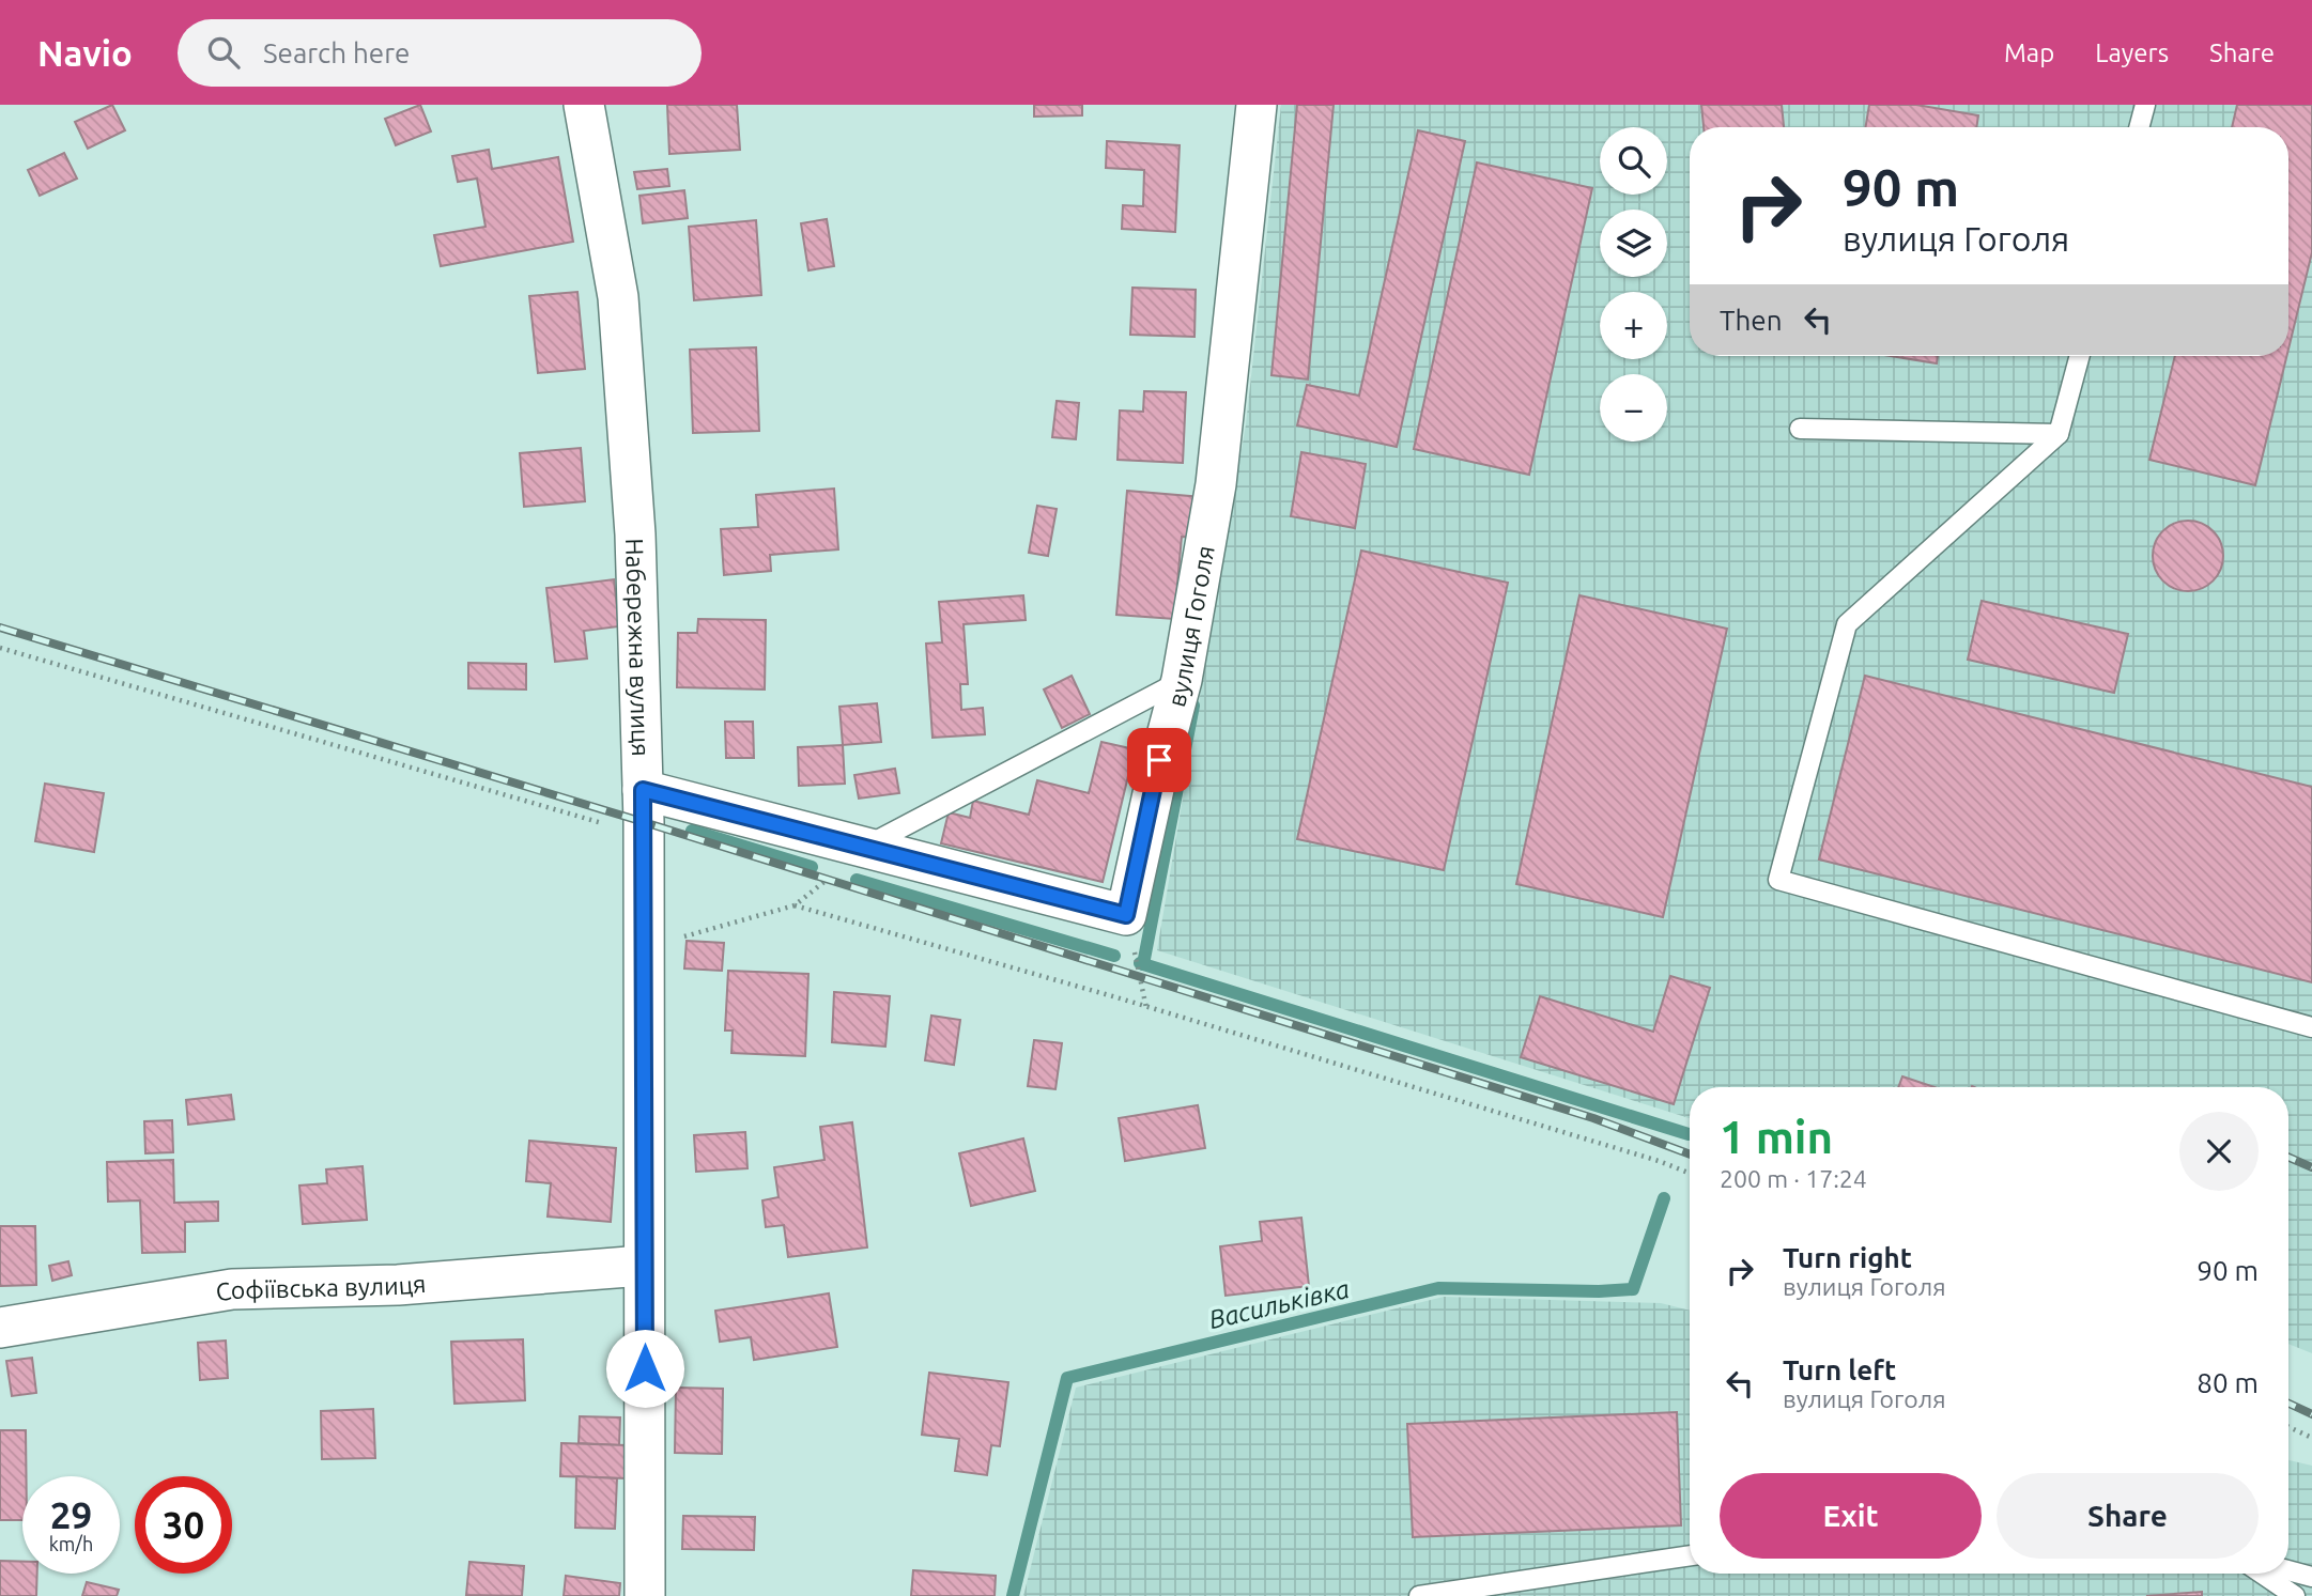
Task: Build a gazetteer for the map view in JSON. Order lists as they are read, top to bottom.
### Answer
{
  "streets": {
    "street": ["вулиця Гоголя", "Набережна вулиця", "Софіївська вулиця"]
  },
  "crossings": [
    ["Набережна вулиця", "Софіївська вулиця"]
  ],
  "water": ["Васильківка"],
  "page": {
    "header": "Navio",
    "search": "Search here",
    "nav": ["Map", "Layers", "Share"],
    "map_buttons": ["+", "−"],
    "turn": ["90 m", "вулиця Гоголя"],
    "then": "Then",
    "heading": ["1 min", "200 m · 17:24"],
    "list": [
      {
        "name": "Turn right",
        "note": "вулиця Гоголя",
        "value": "90 m"
      },
      {
        "name": "Turn left",
        "note": "вулиця Гоголя",
        "value": "80 m"
      }
    ],
    "buttons": ["Exit", "Share"],
    "speed": "29 km/h",
    "limit": "30"
  }
}
